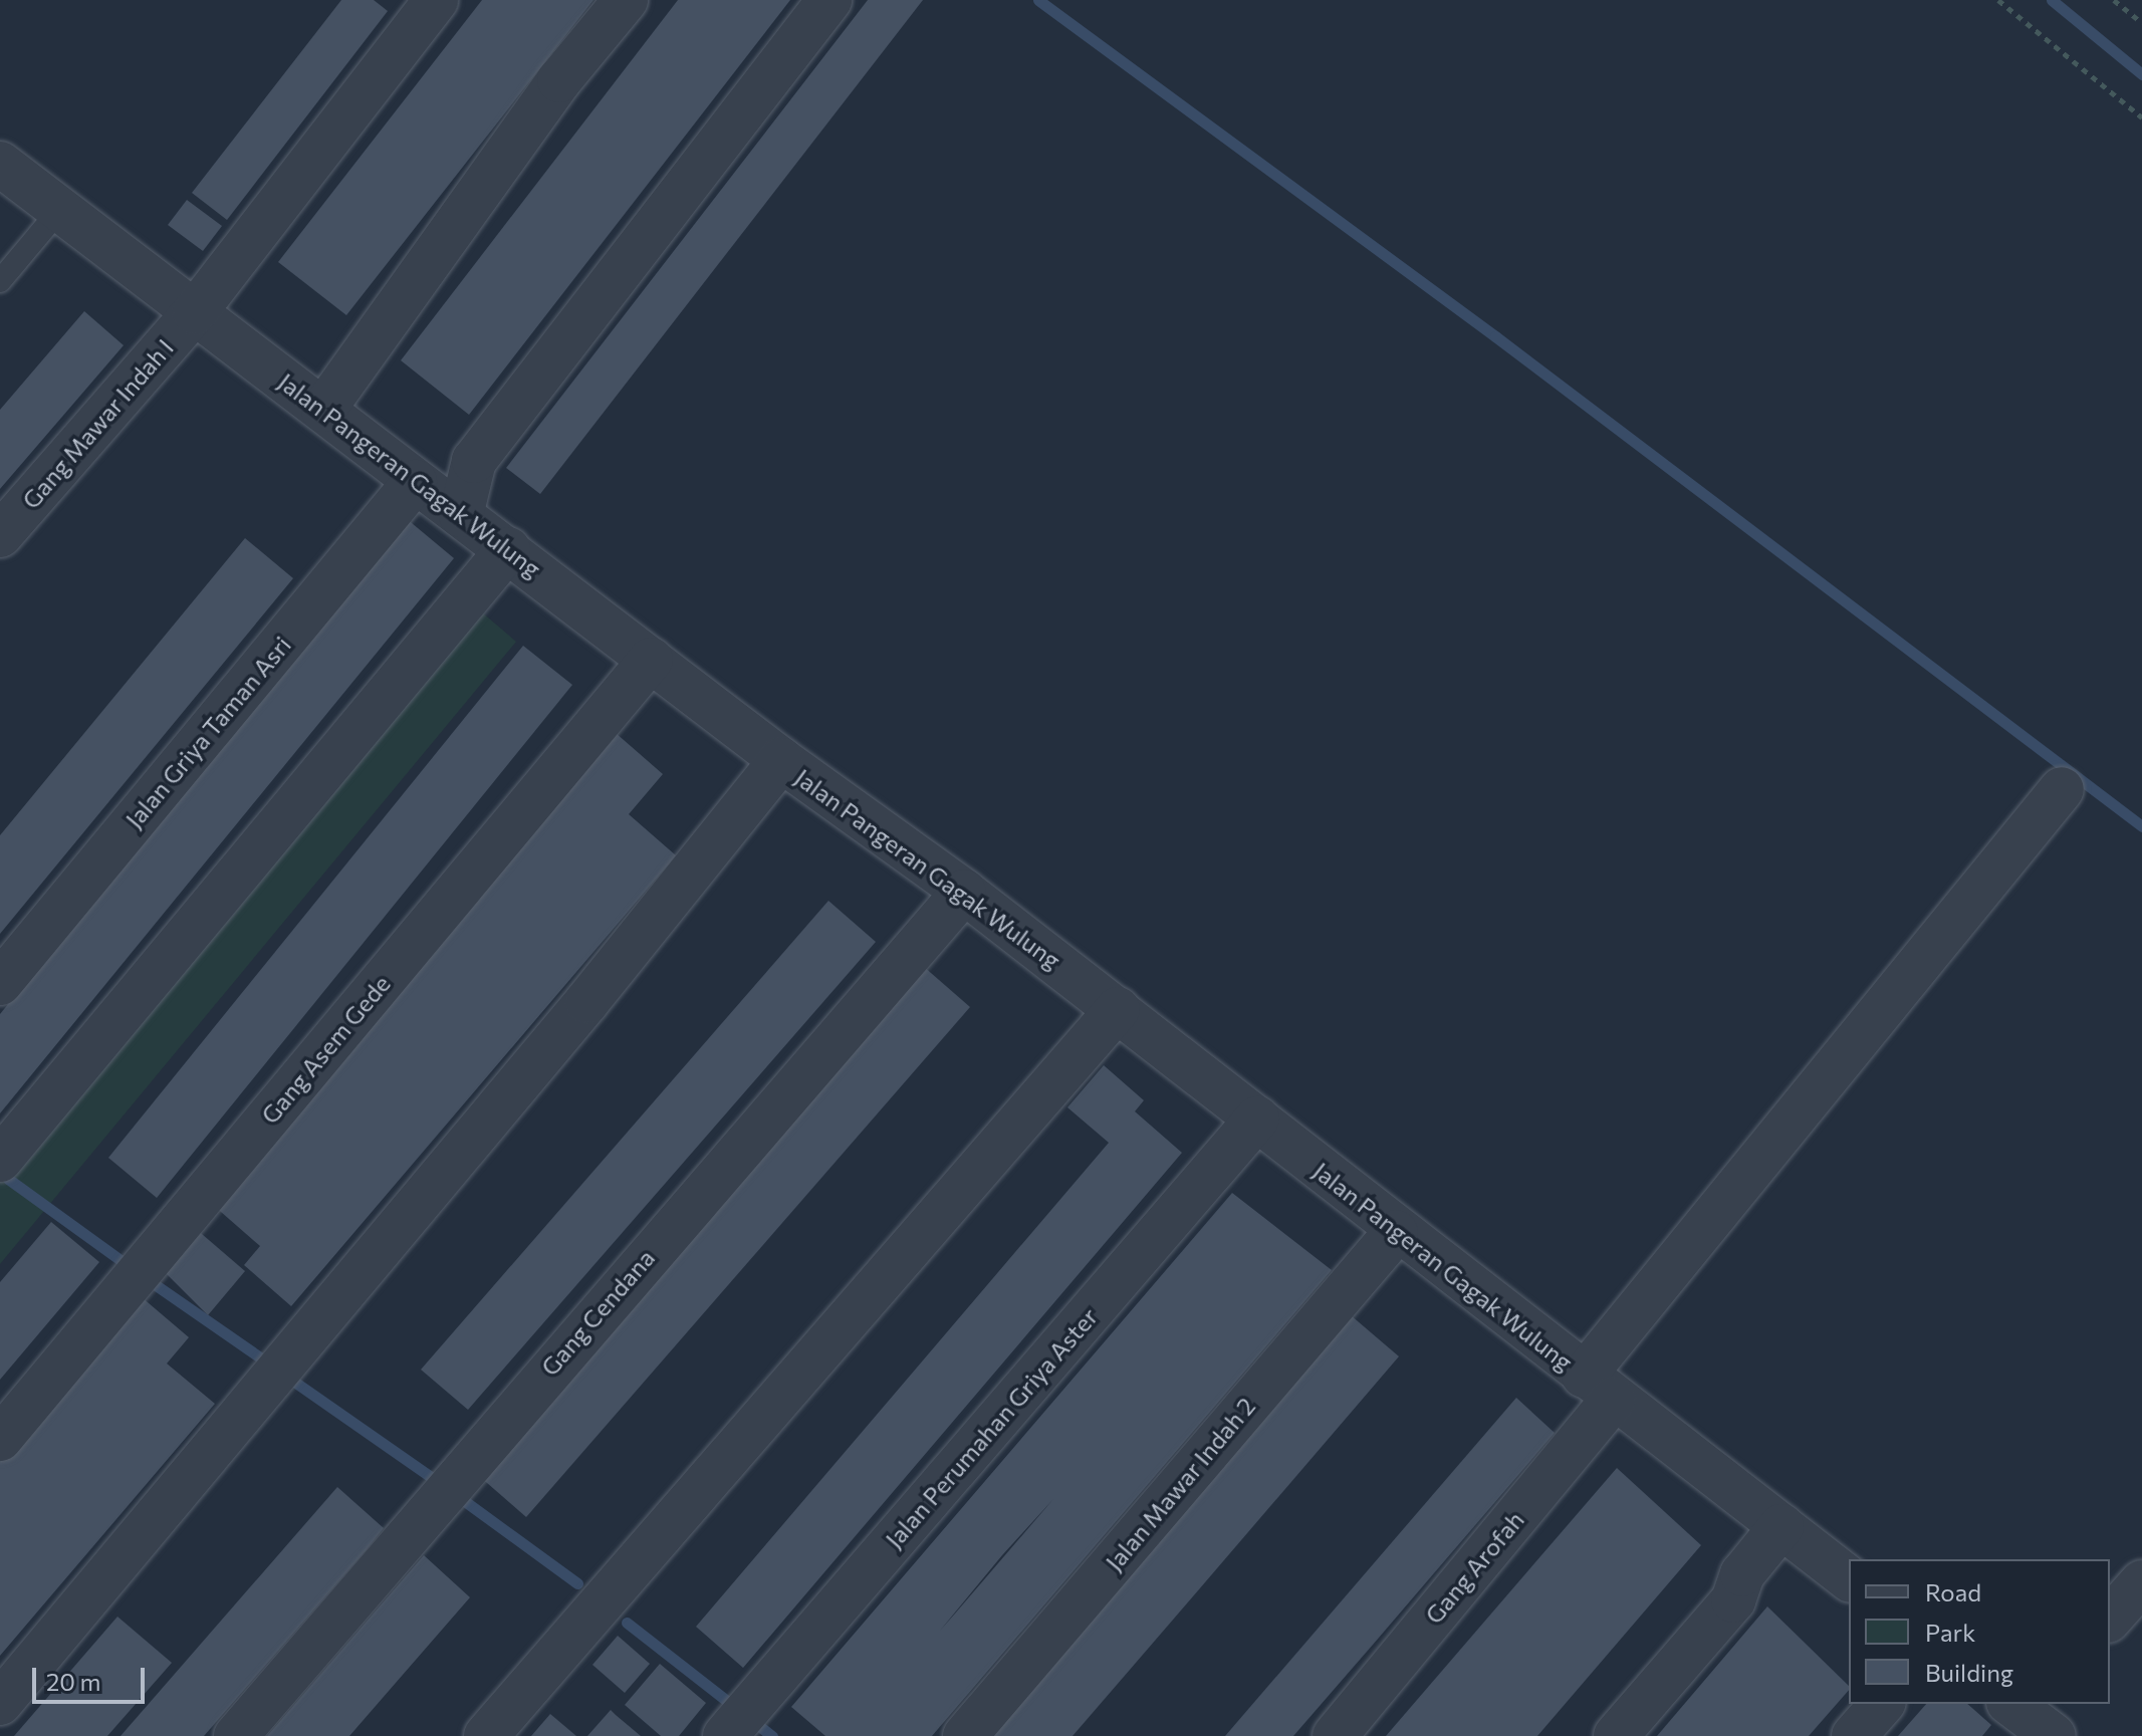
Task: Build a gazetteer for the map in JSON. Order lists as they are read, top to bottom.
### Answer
{
  "streets": {
    "street": [
      "Gang Mawar Indah I",
      "Jalan Pangeran Gagak Wulung",
      "Jalan Griya Taman Asri",
      "Gang Asem Gede",
      "Gang Cendana",
      "Jalan Perumahan Griya Aster",
      "Jalan Mawar Indah 2",
      "Gang Arofah"
    ]
  },
  "crossings": [
    ["Gang Mawar Indah I", "Jalan Pangeran Gagak Wulung"],
    ["Jalan Pangeran Gagak Wulung", "Jalan Griya Taman Asri"],
    ["Jalan Pangeran Gagak Wulung", "Gang Asem Gede"],
    ["Jalan Pangeran Gagak Wulung", "Gang Cendana"],
    ["Jalan Pangeran Gagak Wulung", "Jalan Perumahan Griya Aster"],
    ["Jalan Pangeran Gagak Wulung", "Jalan Mawar Indah 2"],
    ["Jalan Pangeran Gagak Wulung", "Gang Arofah"]
  ],
  "legend": ["Road", "Park", "Building"],
  "scale_bar": "20 m"
}
